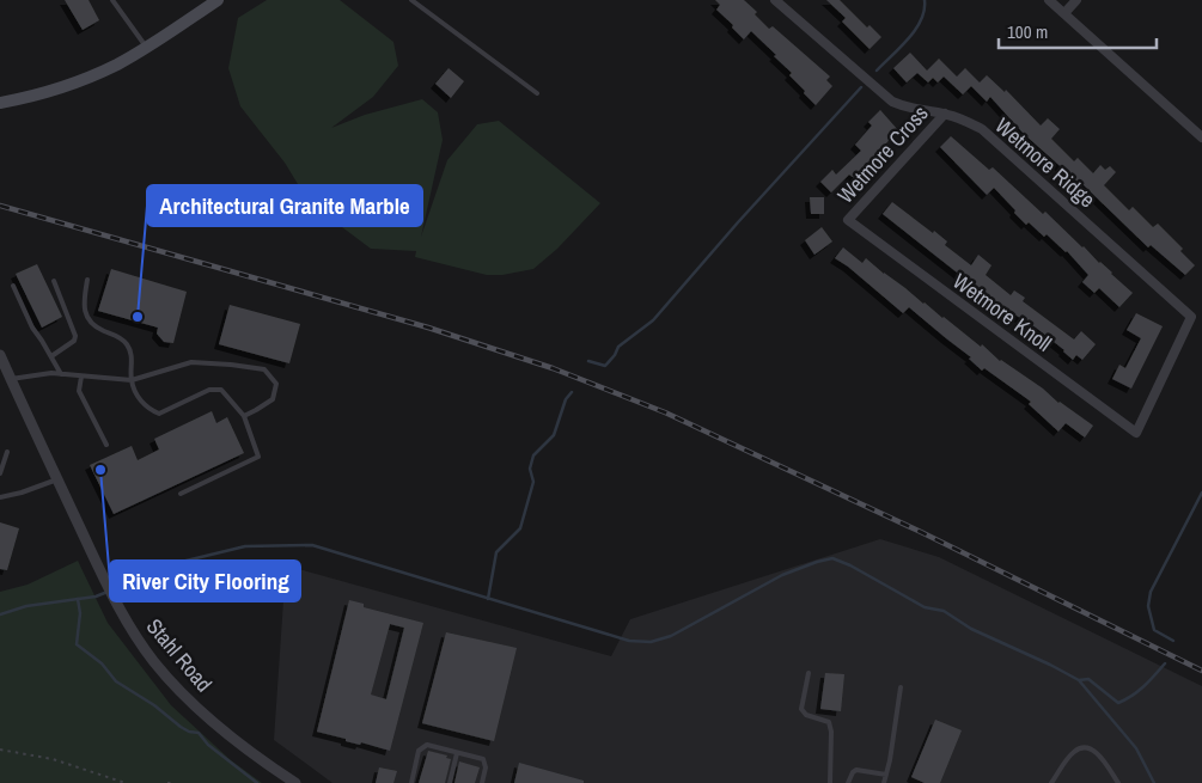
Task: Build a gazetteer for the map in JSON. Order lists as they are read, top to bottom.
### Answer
{
  "streets": {
    "street": [
      "Wetmore Cross",
      "Wetmore Ridge",
      "Wetmore Knoll",
      "Stahl Road"
    ]
  },
  "crossings": [
    ["Wetmore Cross", "Wetmore Ridge"],
    ["Wetmore Cross", "Wetmore Knoll"],
    ["Wetmore Ridge", "Wetmore Knoll"]
  ],
  "places": ["Architectural Granite Marble", "River City Flooring"],
  "scale_bar": "100 m"
}
